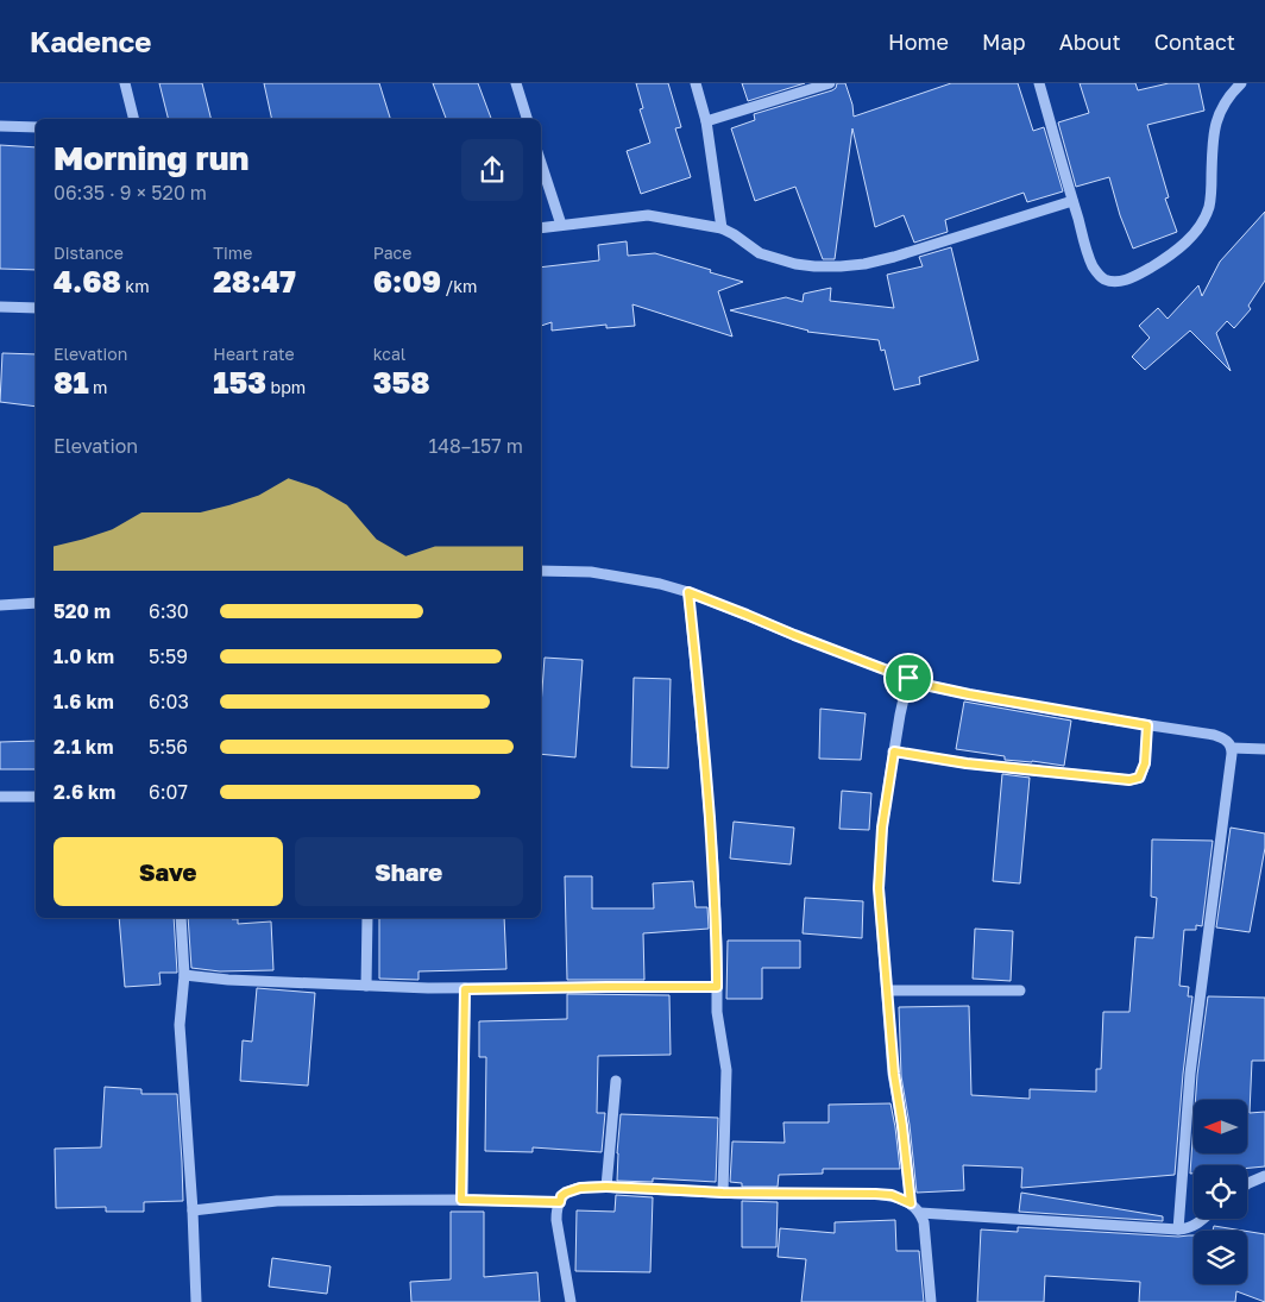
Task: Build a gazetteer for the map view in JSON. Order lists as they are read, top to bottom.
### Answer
{
  "north": "left",
  "page": {
    "header": "Kadence",
    "nav": [
      "Home",
      "Map",
      "About",
      "Contact"
    ],
    "heading": ["Morning run", "06:35 · 9 × 520 m"],
    "stats": [
      ["Distance", "4.68 km"],
      ["Time", "28:47"],
      ["Pace", "6:09 /km"],
      ["Elevation", "81 m"],
      ["Heart rate", "153 bpm"],
      ["kcal", "358"]
    ],
    "chart": ["Elevation", "148–157 m"],
    "list": [
      {
        "name": "520 m",
        "note": "6:30"
      },
      {
        "name": "1.0 km",
        "note": "5:59"
      },
      {
        "name": "1.6 km",
        "note": "6:03"
      },
      {
        "name": "2.1 km",
        "note": "5:56"
      },
      {
        "name": "2.6 km",
        "note": "6:07"
      }
    ],
    "buttons": ["Save", "Share"]
  }
}
